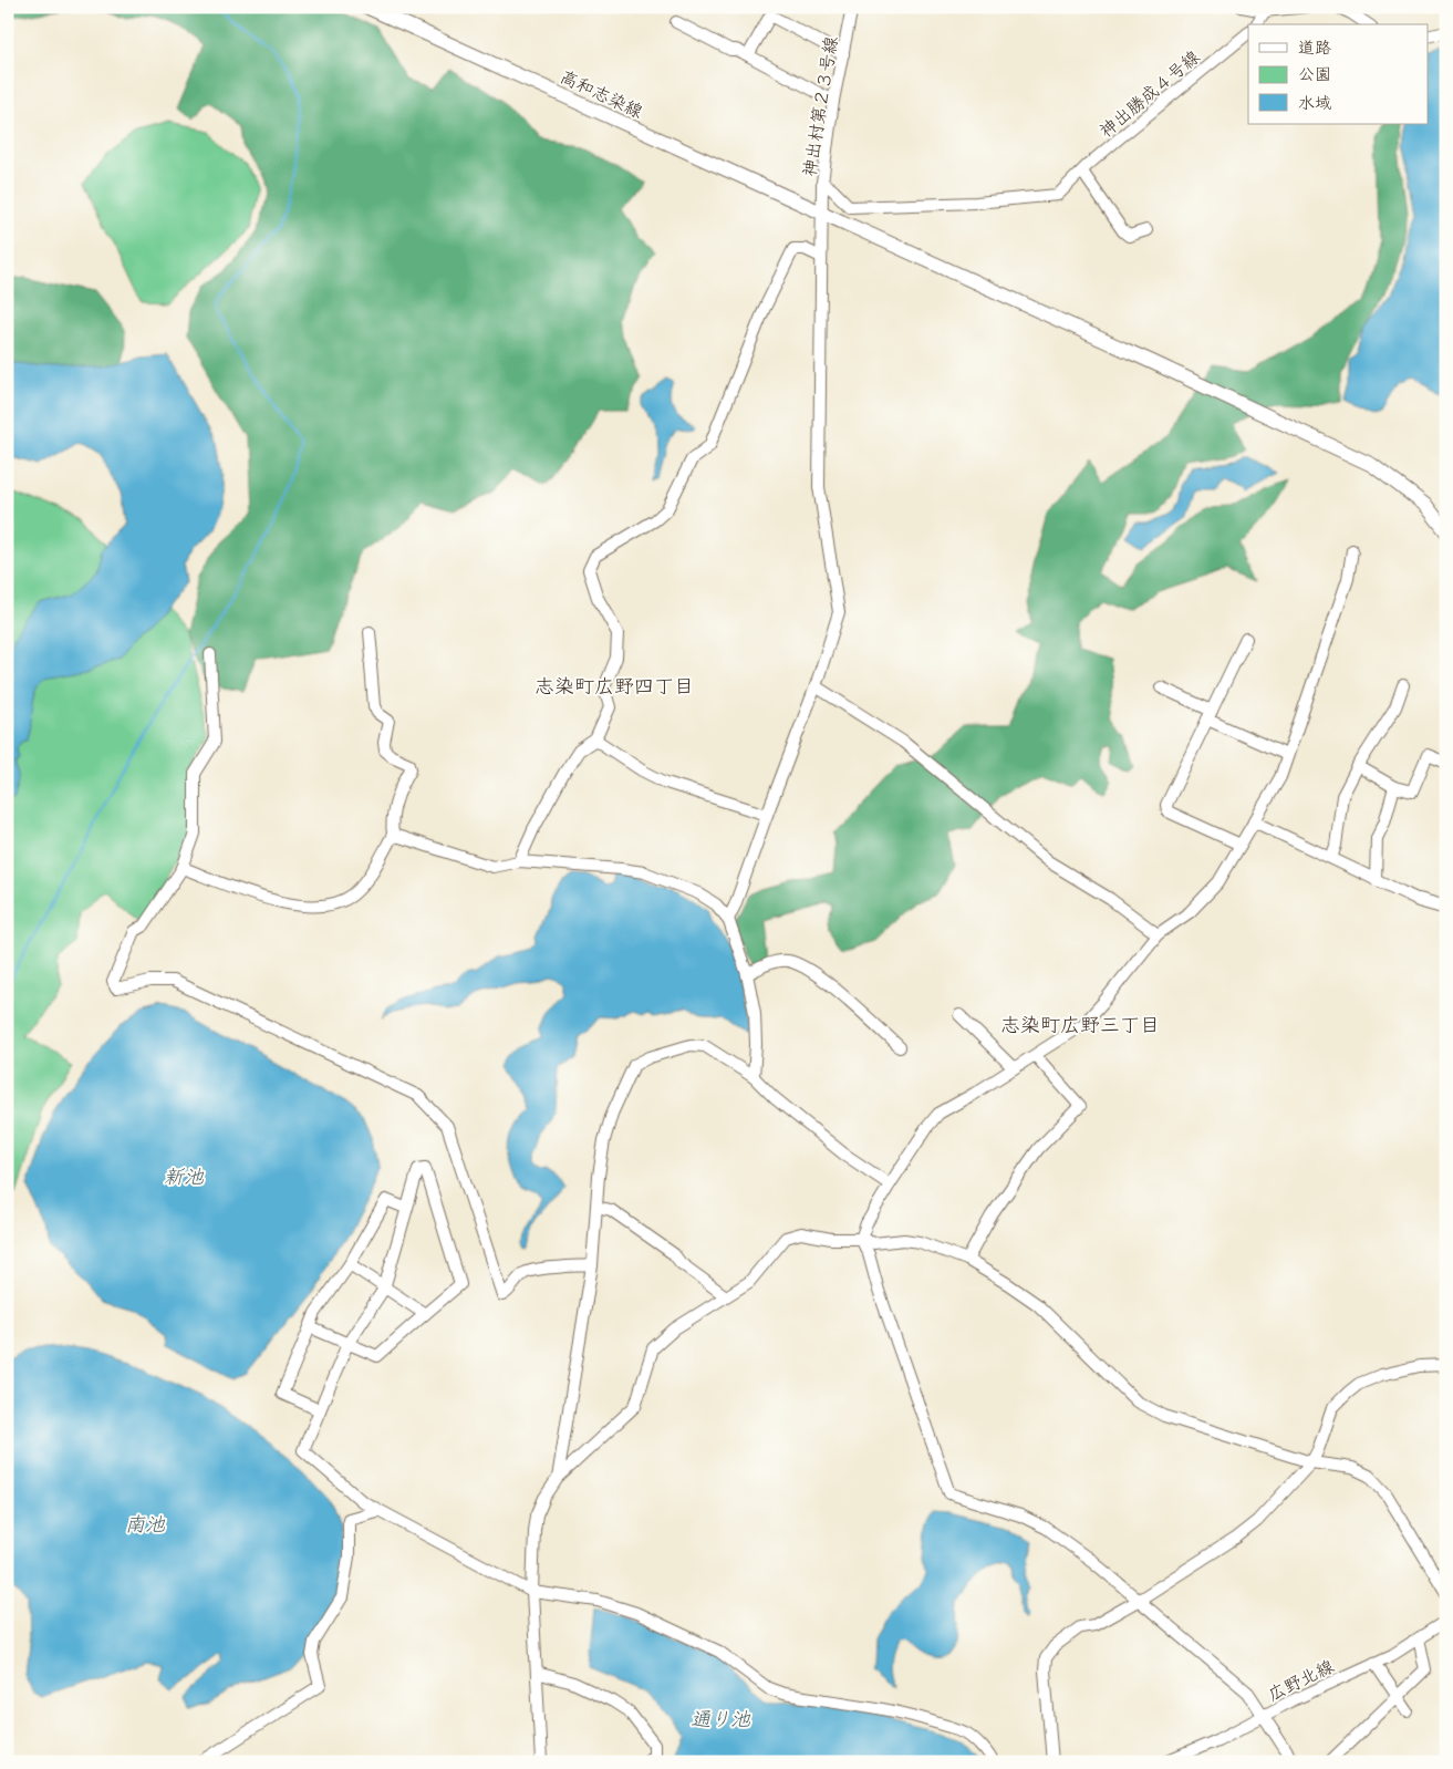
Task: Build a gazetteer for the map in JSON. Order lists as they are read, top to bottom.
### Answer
{
  "streets": {
    "street": [
      "高和志染線",
      "神出勝成４号線",
      "神出村第２３号線",
      "広野北線"
    ]
  },
  "crossings": [
    ["高和志染線", "神出村第２３号線"],
    ["神出勝成４号線", "神出村第２３号線"]
  ],
  "districts": ["志染町広野四丁目", "志染町広野三丁目"],
  "water": ["新池", "南池", "通り池"],
  "legend": ["道路", "公園", "水域"]
}
